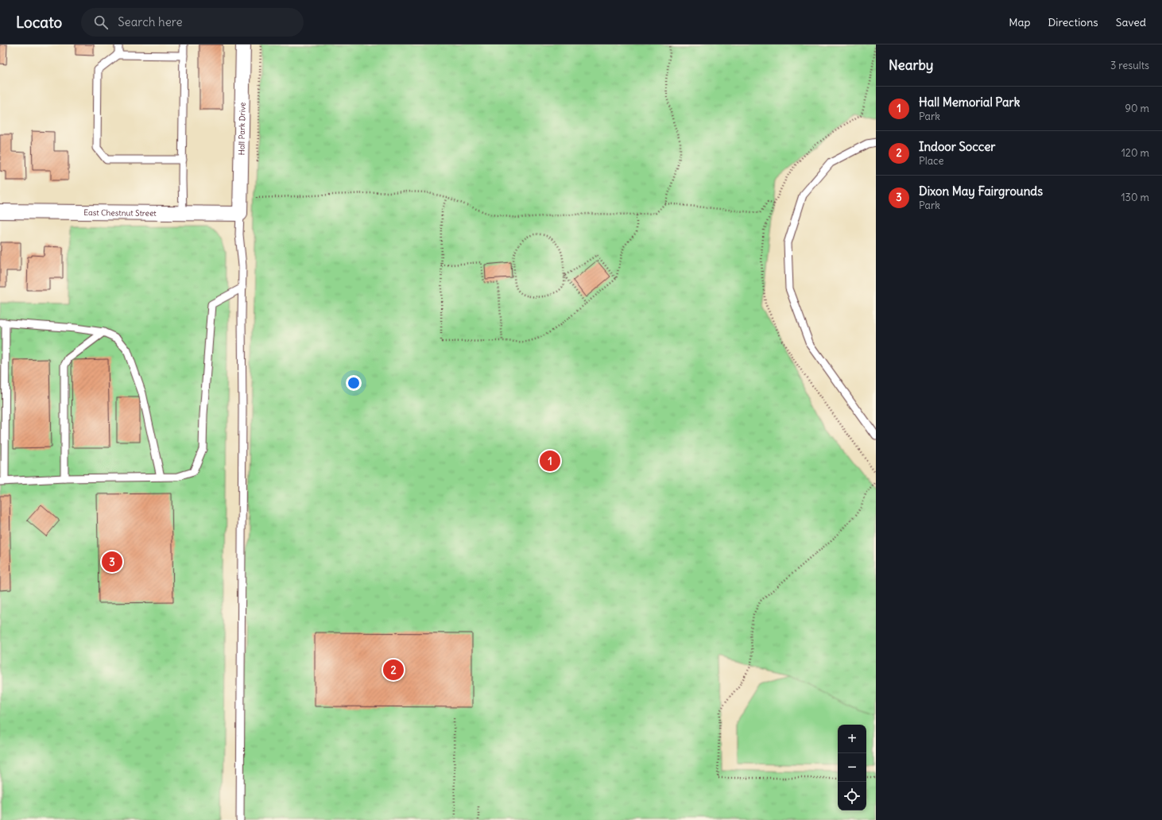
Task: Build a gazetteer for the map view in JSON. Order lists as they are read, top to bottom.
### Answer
{
  "streets": {
    "street": ["Hall Park Drive", "East Chestnut Street"]
  },
  "crossings": [
    ["Hall Park Drive", "East Chestnut Street"]
  ],
  "page": {
    "header": "Locato",
    "search": "Search here",
    "nav": ["Map", "Directions", "Saved"],
    "heading": ["Nearby", "3 results"],
    "list": [
      {
        "mark": "1",
        "name": "Hall Memorial Park",
        "note": "Park",
        "value": "90 m"
      },
      {
        "mark": "2",
        "name": "Indoor Soccer",
        "note": "Place",
        "value": "120 m"
      },
      {
        "mark": "3",
        "name": "Dixon May Fairgrounds",
        "note": "Park",
        "value": "130 m"
      }
    ],
    "pins": ["1", "3", "2"],
    "map_buttons": ["+", "−"]
  }
}
